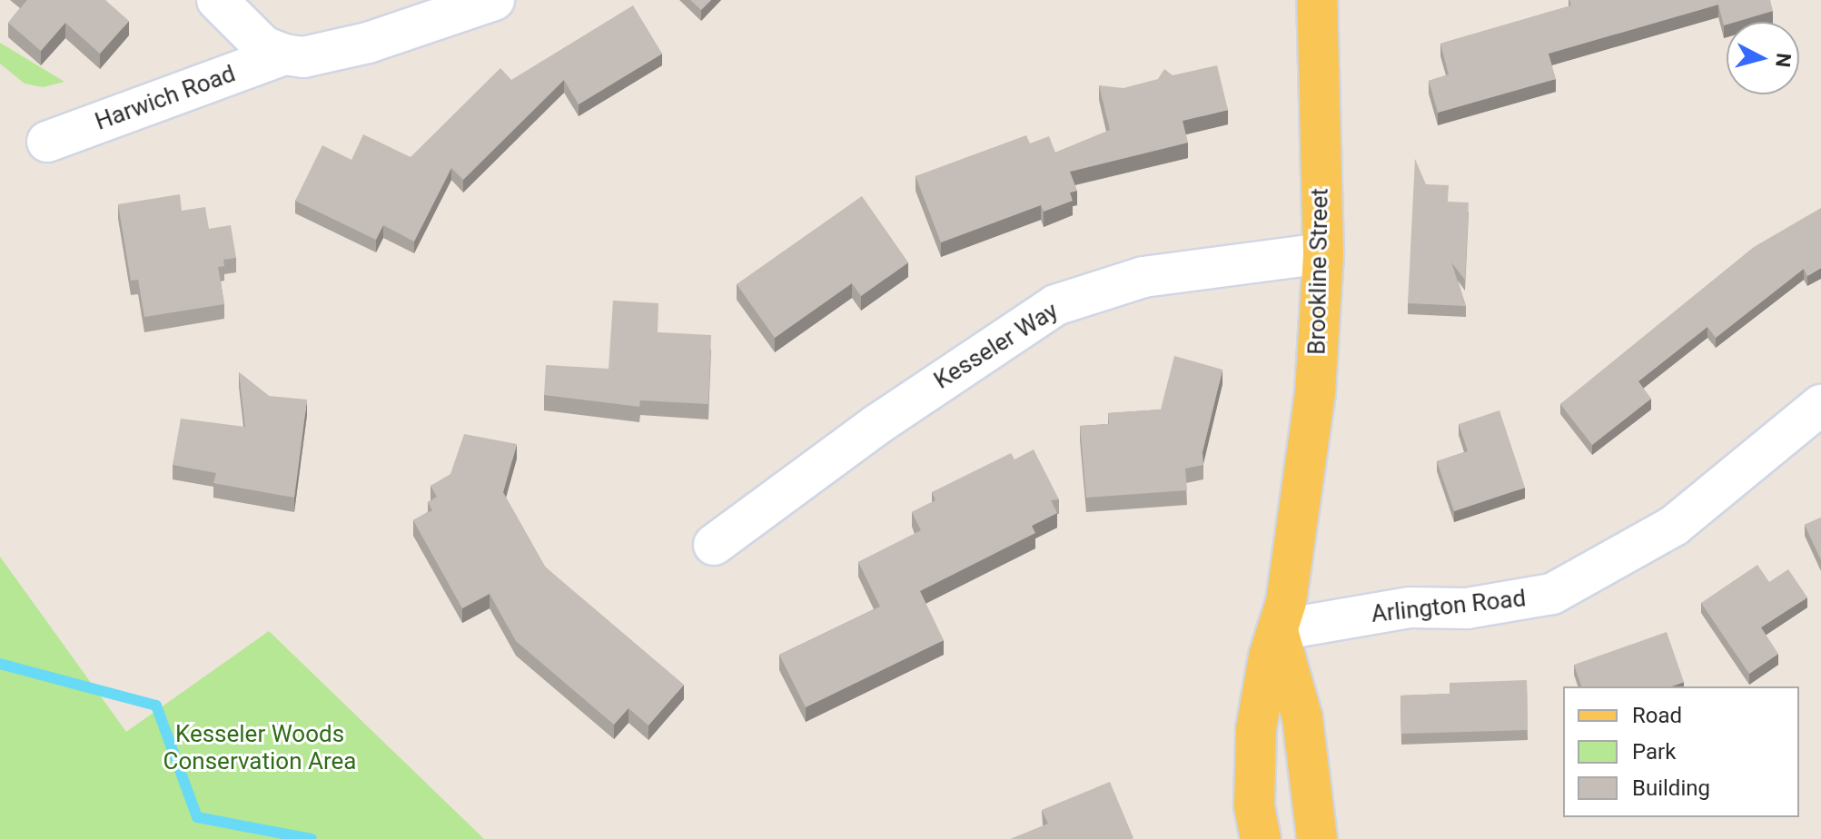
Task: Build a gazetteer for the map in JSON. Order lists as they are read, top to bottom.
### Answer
{
  "streets": {
    "main road": ["Brookline Street"],
    "street": ["Harwich Road", "Kesseler Way", "Arlington Road"]
  },
  "crossings": [
    ["Brookline Street", "Kesseler Way"],
    ["Brookline Street", "Arlington Road"]
  ],
  "parks": ["Kesseler Woods Conservation Area"],
  "legend": ["Road", "Park", "Building"],
  "north": "right"
}
